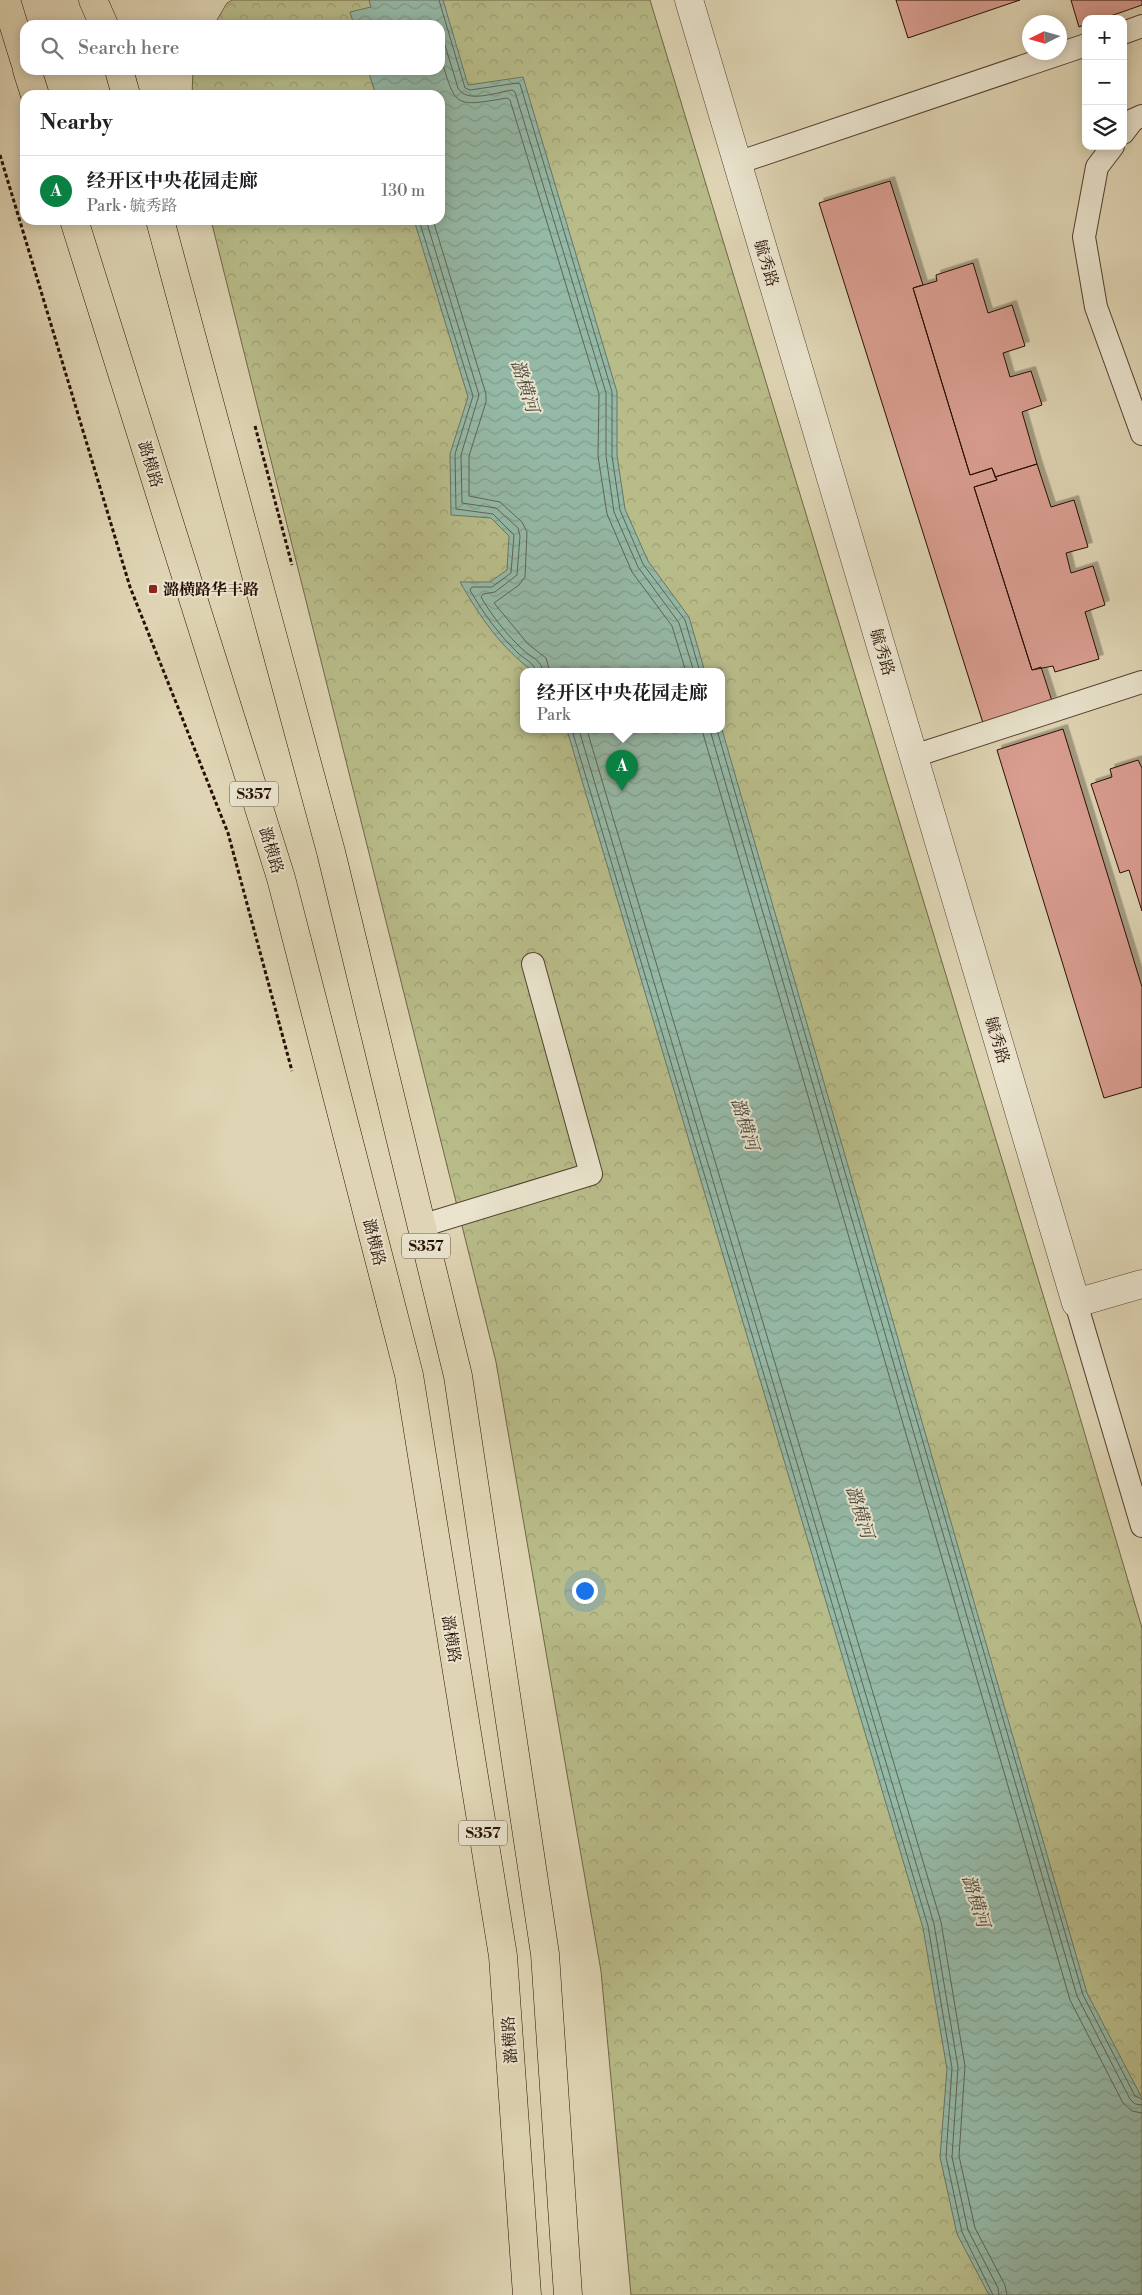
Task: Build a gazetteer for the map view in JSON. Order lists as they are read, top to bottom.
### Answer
{
  "streets": {
    "main road": ["潞横路", "S357"],
    "street": ["毓秀路"]
  },
  "water": ["潞横河"],
  "places": {
    "transit": ["潞横路华丰路"]
  },
  "north": "left",
  "page": {
    "map_buttons": ["+", "−"],
    "search": "Search here",
    "heading": "Nearby",
    "list": [
      {
        "mark": "A",
        "name": "经开区中央花园走廊",
        "note": "Park · 毓秀路",
        "value": "130 m"
      }
    ],
    "popup": ["经开区中央花园走廊", "Park"],
    "pins": "A"
  }
}
